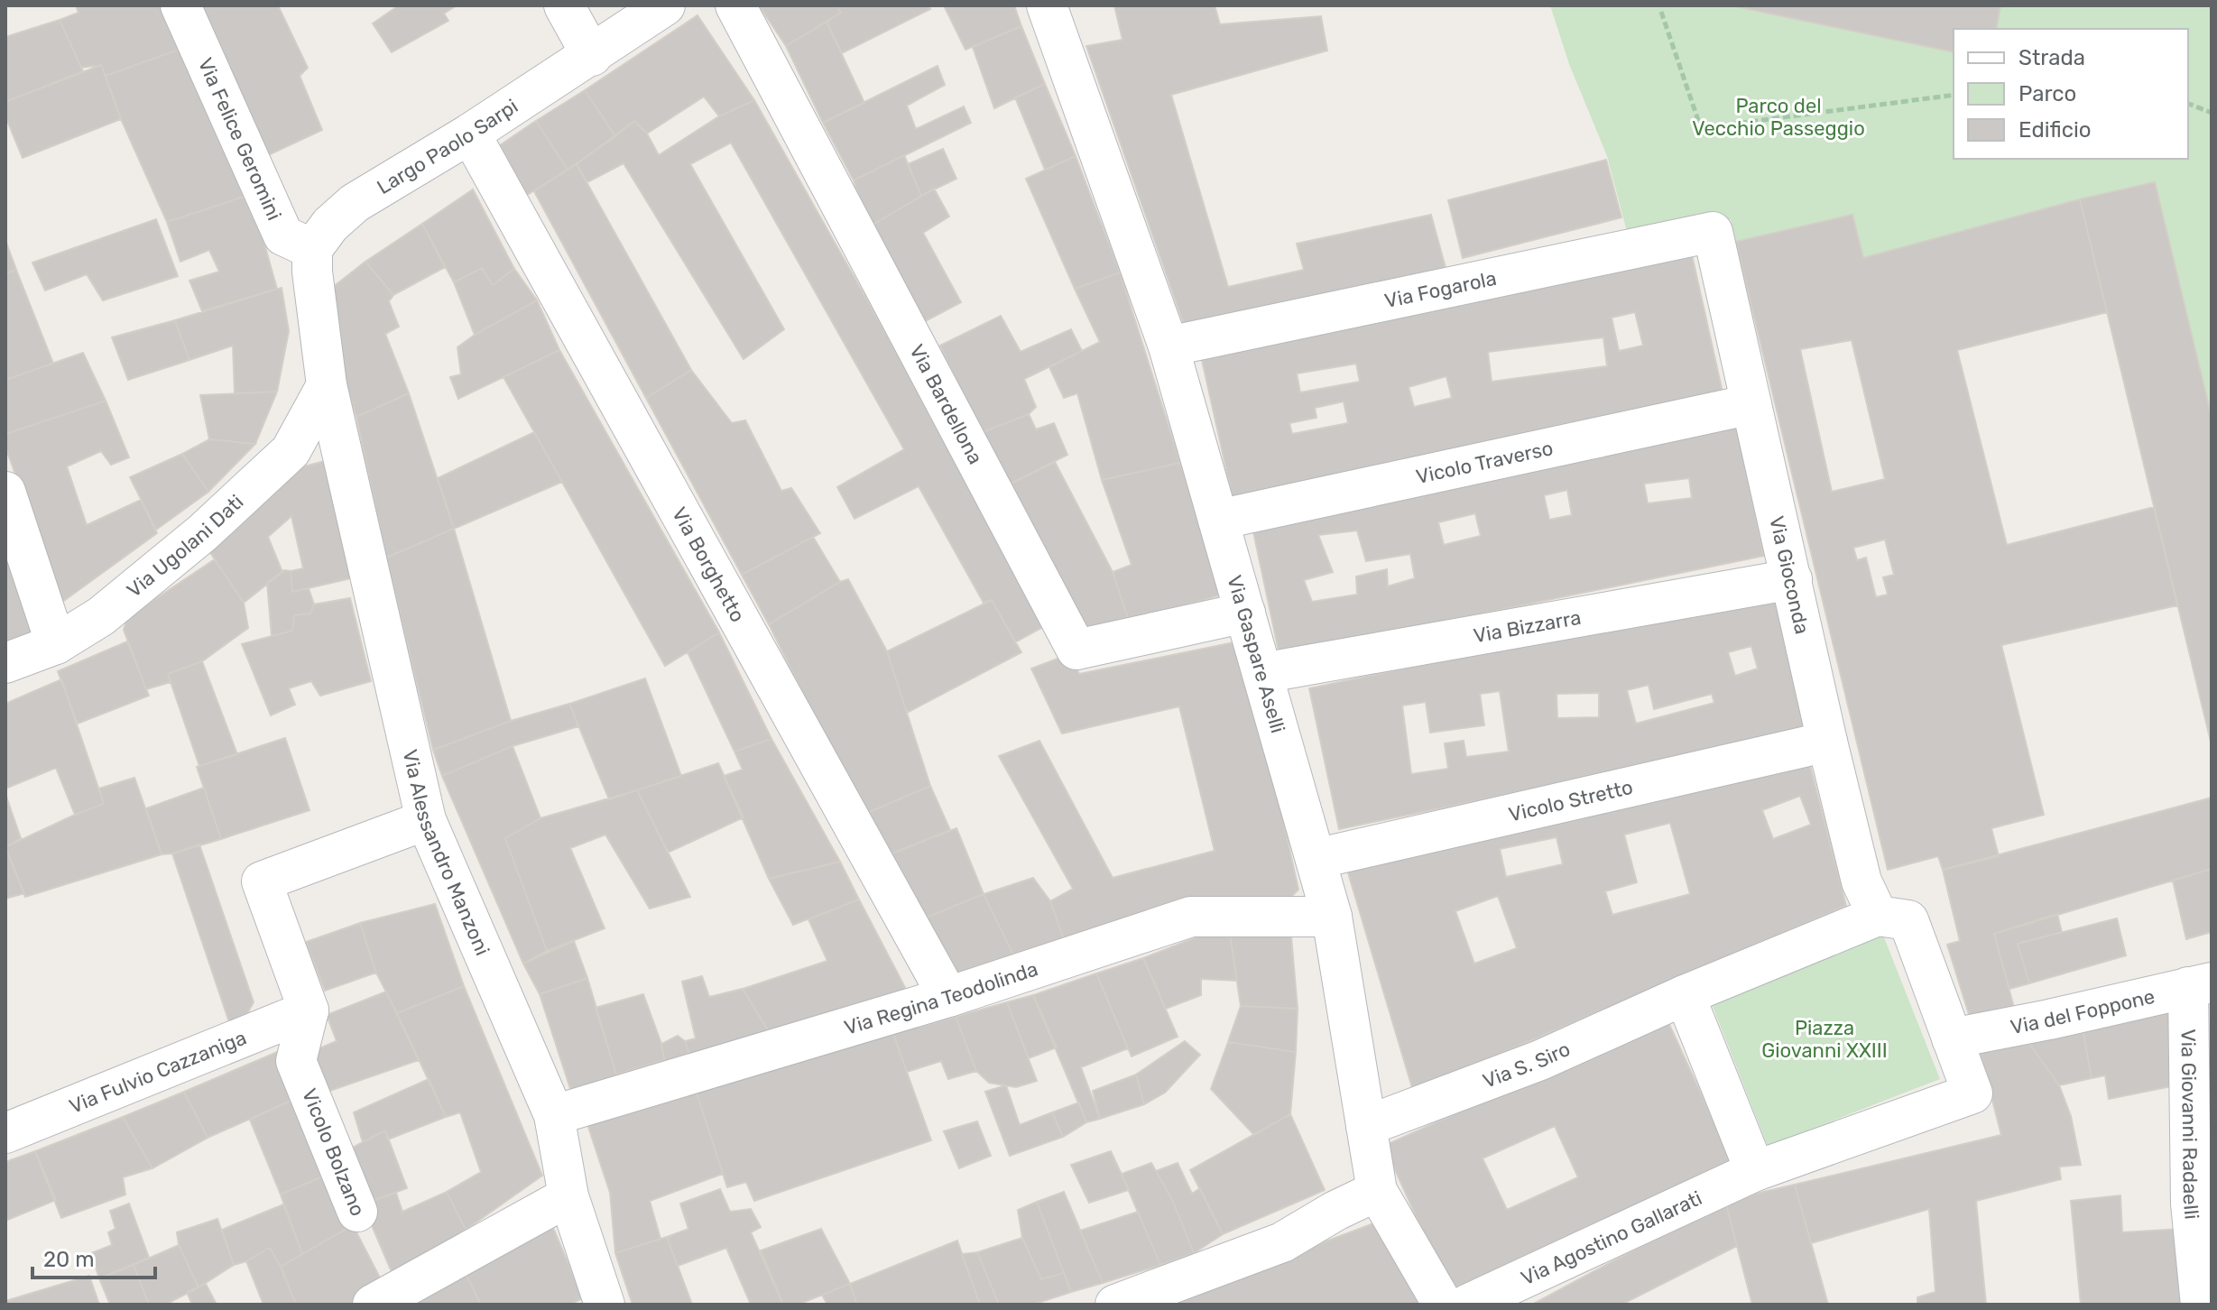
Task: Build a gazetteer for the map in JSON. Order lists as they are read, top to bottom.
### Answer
{
  "streets": {
    "street": [
      "Via Felice Geromini",
      "Largo Paolo Sarpi",
      "Via Fogarola",
      "Via Bardellona",
      "Vicolo Traverso",
      "Via Ugolani Dati",
      "Via Borghetto",
      "Via Gioconda",
      "Via Bizzarra",
      "Via Gaspare Aselli",
      "Vicolo Stretto",
      "Via Alessandro Manzoni",
      "Via Regina Teodolinda",
      "Via del Foppone",
      "Via S. Siro",
      "Via Fulvio Cazzaniga",
      "Via Giovanni Radaelli",
      "Vicolo Bolzano",
      "Via Agostino Gallarati"
    ]
  },
  "crossings": [
    ["Via Felice Geromini", "Largo Paolo Sarpi"],
    ["Largo Paolo Sarpi", "Via Borghetto"],
    ["Via Fogarola", "Via Gioconda"],
    ["Via Fogarola", "Via Gaspare Aselli"],
    ["Via Bardellona", "Via Gaspare Aselli"],
    ["Vicolo Traverso", "Via Gioconda"],
    ["Vicolo Traverso", "Via Gaspare Aselli"],
    ["Via Ugolani Dati", "Via Alessandro Manzoni"],
    ["Via Borghetto", "Via Regina Teodolinda"],
    ["Via Gioconda", "Via Bizzarra"],
    ["Via Gioconda", "Vicolo Stretto"],
    ["Via Bizzarra", "Via Gaspare Aselli"],
    ["Via Gaspare Aselli", "Vicolo Stretto"],
    ["Via Gaspare Aselli", "Via Regina Teodolinda"],
    ["Via Gaspare Aselli", "Via S. Siro"],
    ["Via Alessandro Manzoni", "Via Regina Teodolinda"],
    ["Via del Foppone", "Via Giovanni Radaelli"],
    ["Via Fulvio Cazzaniga", "Vicolo Bolzano"]
  ],
  "parks": ["Parco del Vecchio Passeggio", "Piazza Giovanni XXIII"],
  "legend": ["Strada", "Parco", "Edificio"],
  "scale_bar": "20 m"
}
